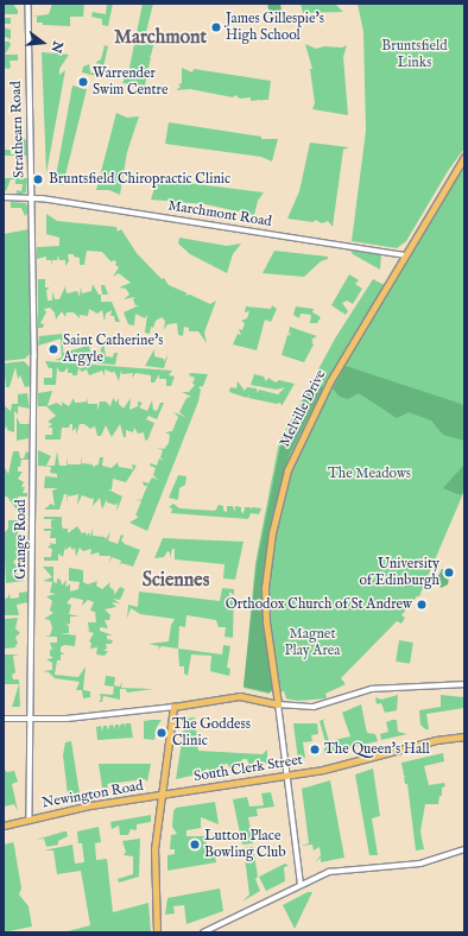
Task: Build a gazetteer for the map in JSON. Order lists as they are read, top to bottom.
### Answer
{
  "streets": {
    "main road": ["Melville Drive", "South Clerk Street", "Newington Road"],
    "street": ["Strathearn Road", "Marchmont Road", "Grange Road"]
  },
  "crossings": [
    ["Strathearn Road", "Marchmont Road"],
    ["Strathearn Road", "Grange Road"],
    ["Marchmont Road", "Melville Drive"],
    ["Grange Road", "Newington Road"],
    ["South Clerk Street", "Newington Road"]
  ],
  "districts": ["Marchmont", "Sciennes"],
  "parks": ["Bruntsfield Links", "The Meadows", "Magnet Play Area"],
  "places": [
    "James Gillespie's High School",
    "Warrender Swim Centre",
    "Bruntsfield Chiropractic Clinic",
    "Saint Catherine's Argyle",
    "University of Edinburgh",
    "Orthodox Church of St Andrew",
    "The Goddess Clinic",
    "The Queen's Hall",
    "Lutton Place Bowling Club"
  ],
  "north": "right"
}
